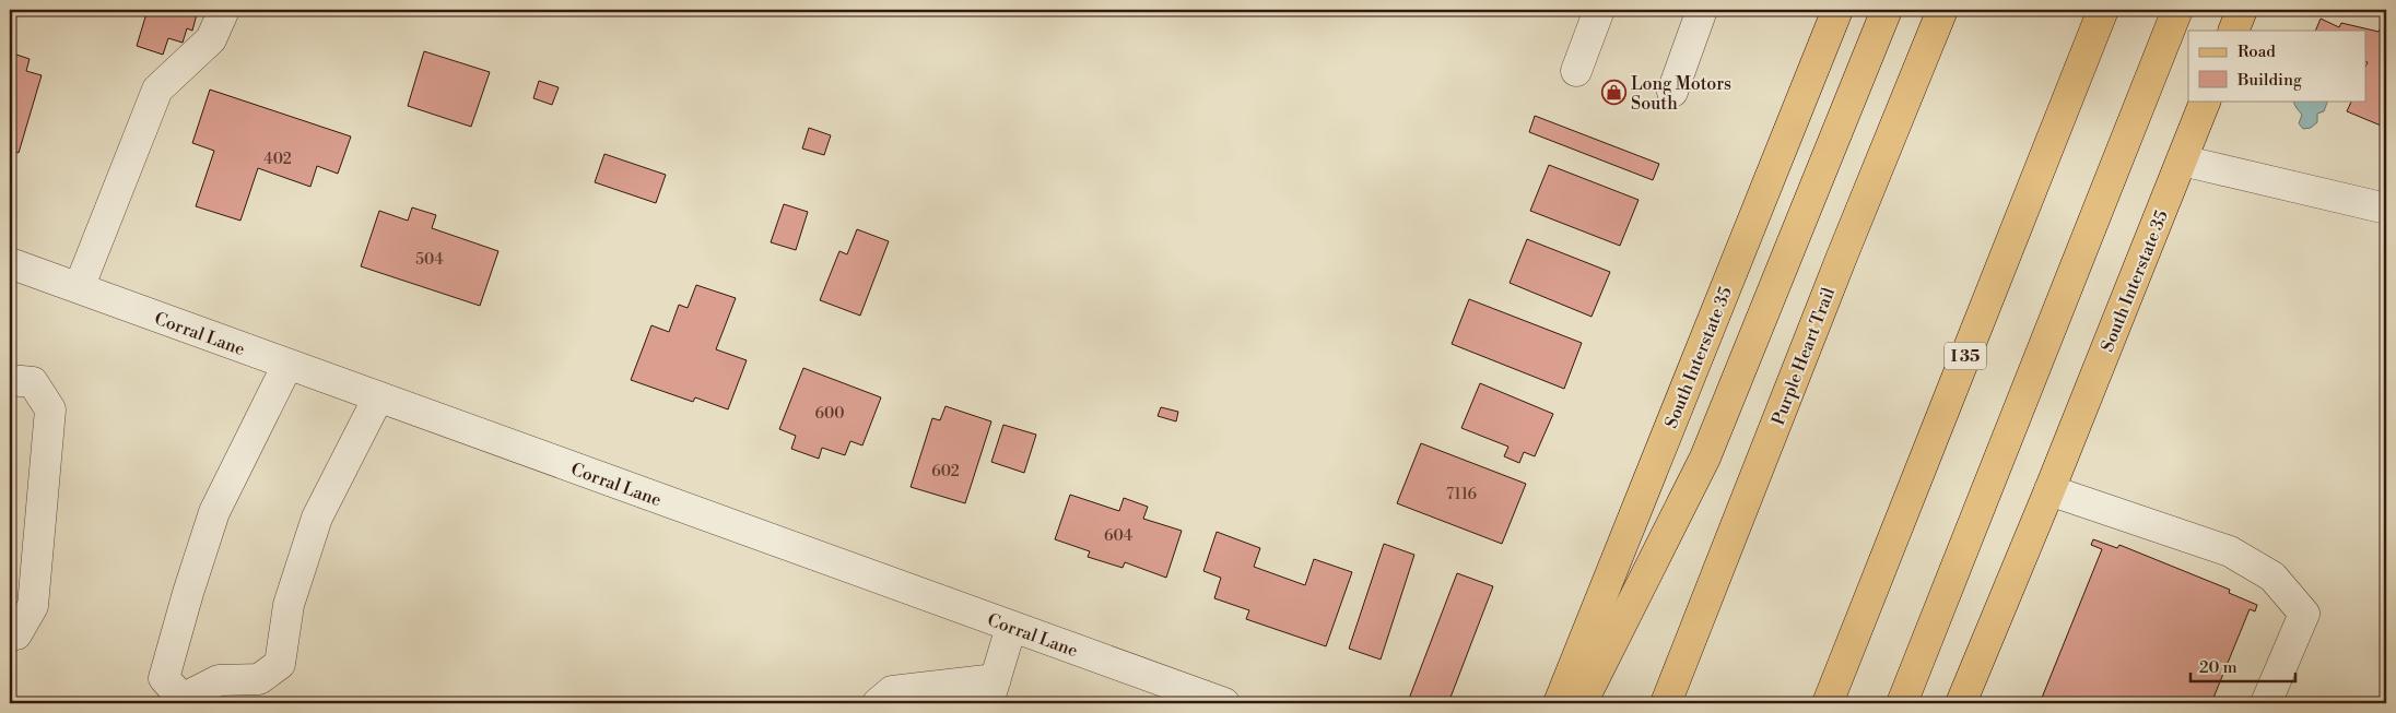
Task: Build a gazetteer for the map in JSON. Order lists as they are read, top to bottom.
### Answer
{
  "streets": {
    "main road": ["South Interstate 35", "Purple Heart Trail", "I 35"],
    "street": ["Corral Lane"]
  },
  "places": {
    "shop": ["Long Motors South"]
  },
  "house_numbers": [
    "402",
    "504",
    "600",
    "602",
    "7116",
    "604"
  ],
  "legend": ["Road", "Building"],
  "scale_bar": "20 m"
}
